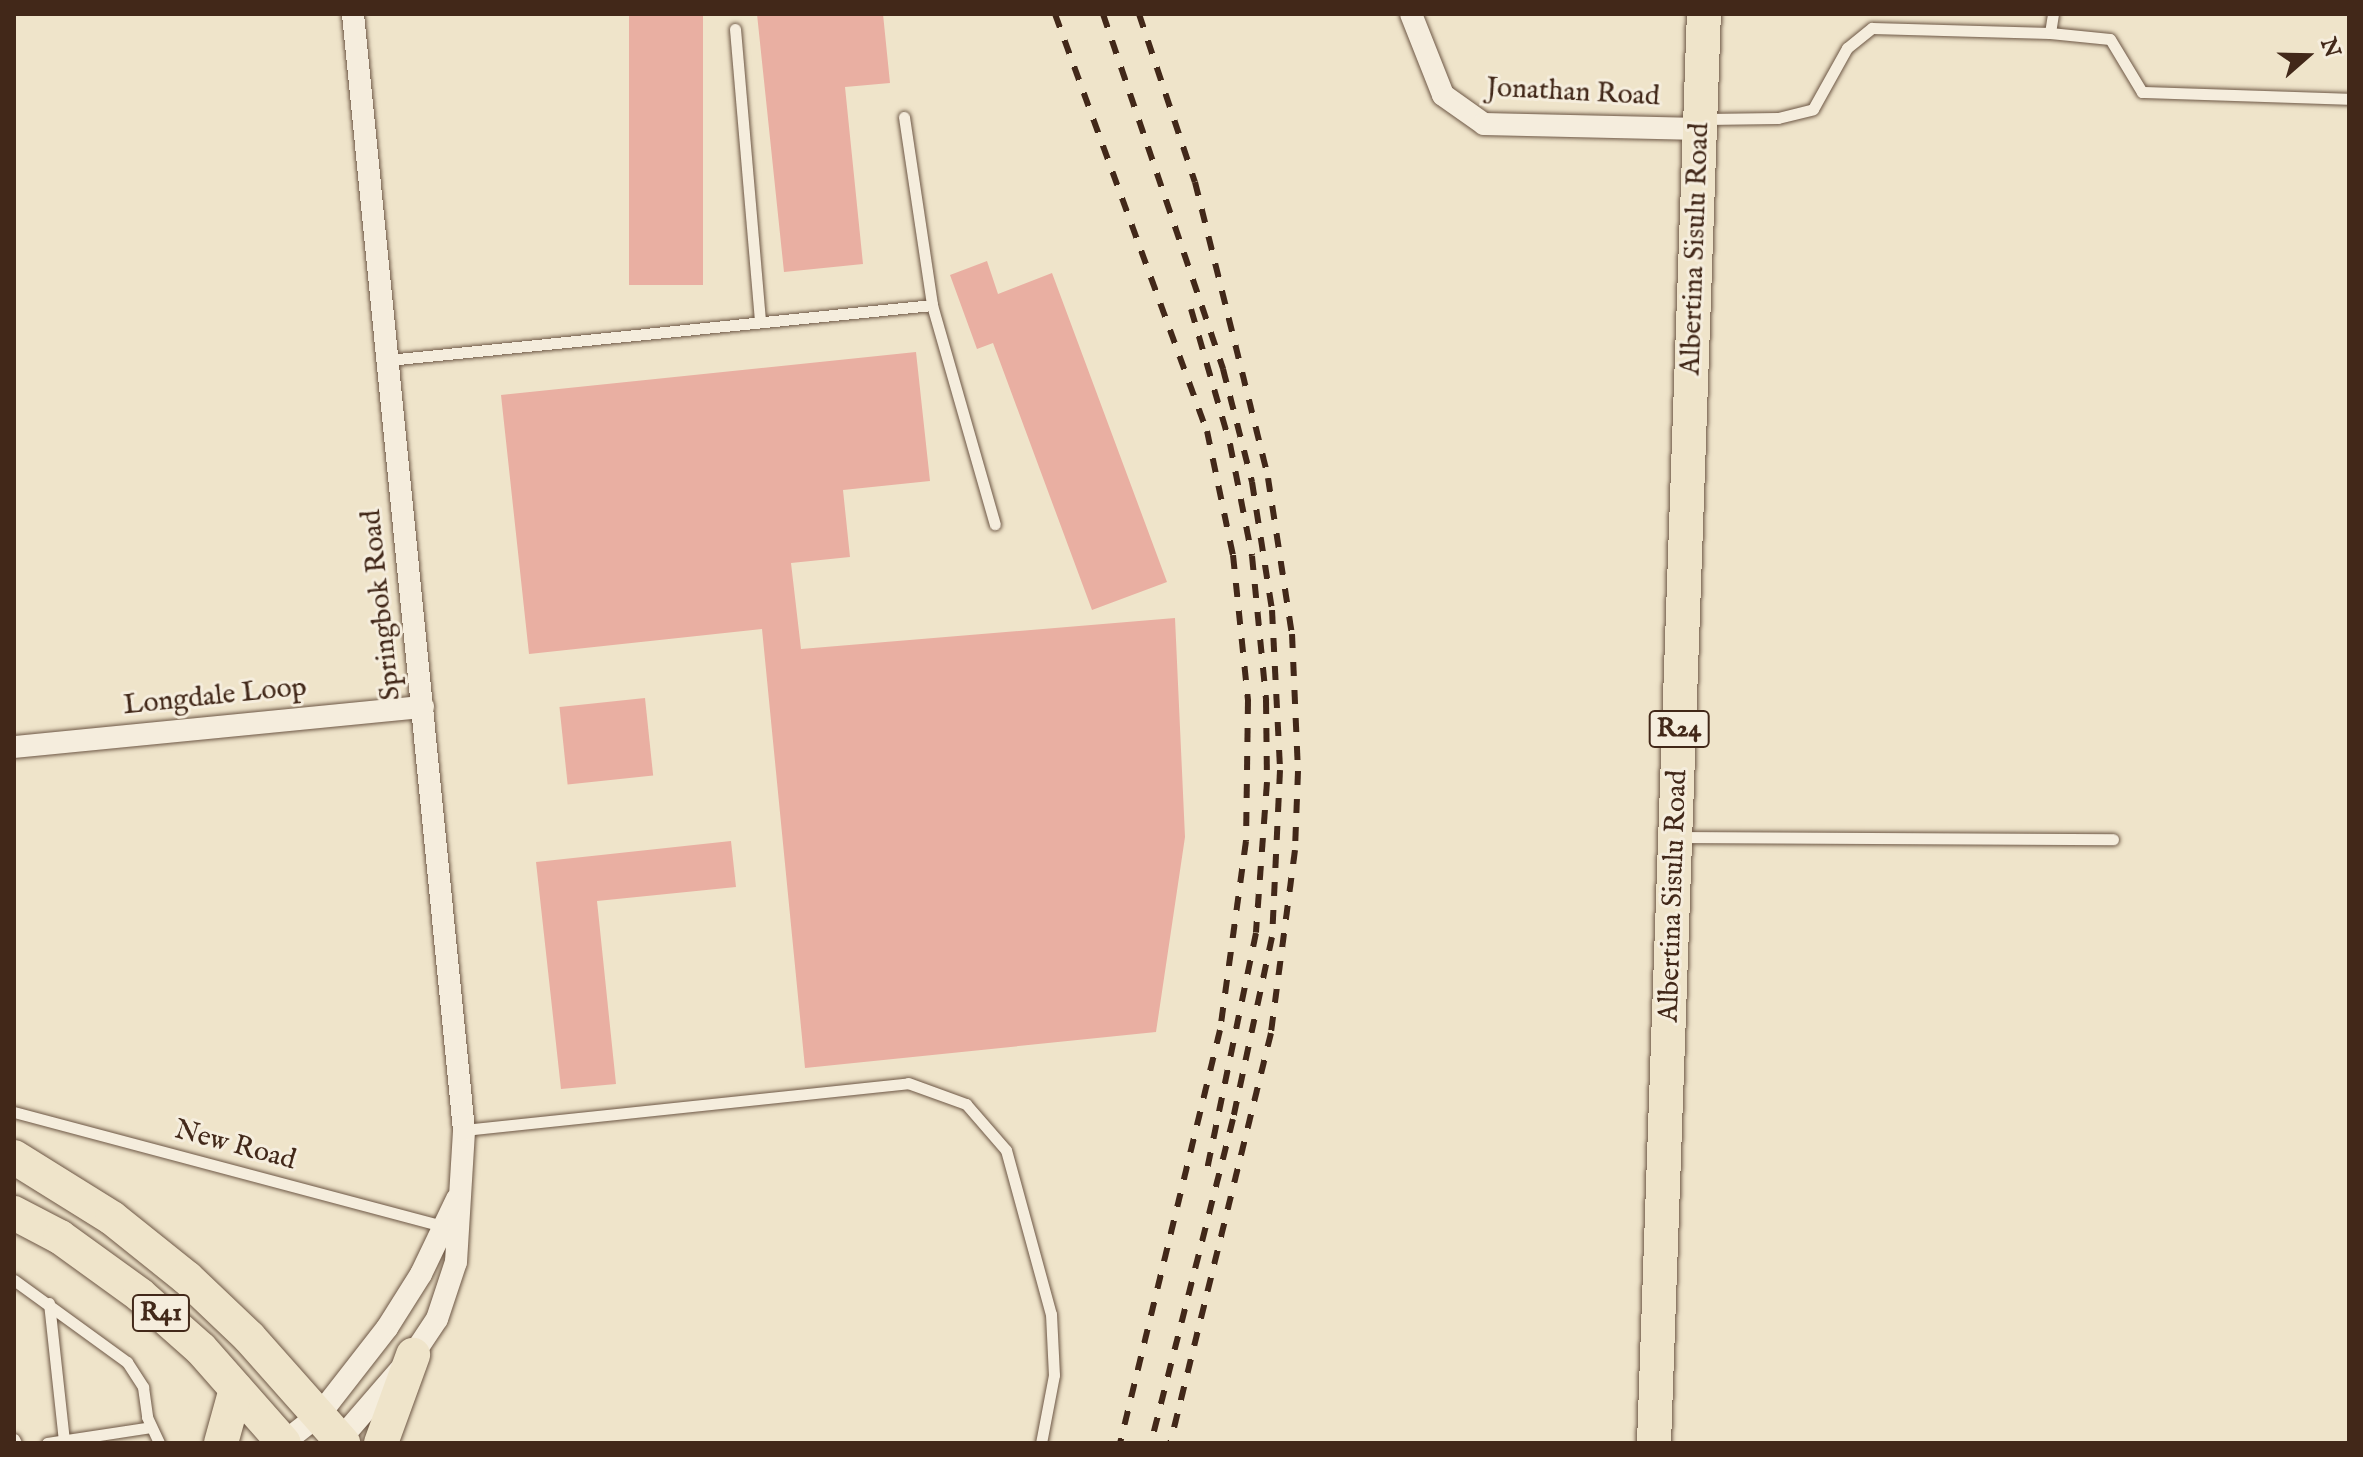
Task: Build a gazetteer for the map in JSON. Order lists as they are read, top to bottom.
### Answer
{
  "streets": {
    "main road": ["Albertina Sisulu Road", "R24", "R41"],
    "street": ["Jonathan Road", "Springbok Road", "Longdale Loop"],
    "lane": ["New Road"]
  },
  "crossings": [
    ["Jonathan Road", "Albertina Sisulu Road"],
    ["Springbok Road", "Longdale Loop"],
    ["Springbok Road", "New Road"],
    ["Springbok Road", "R41"]
  ],
  "north": "right"
}
